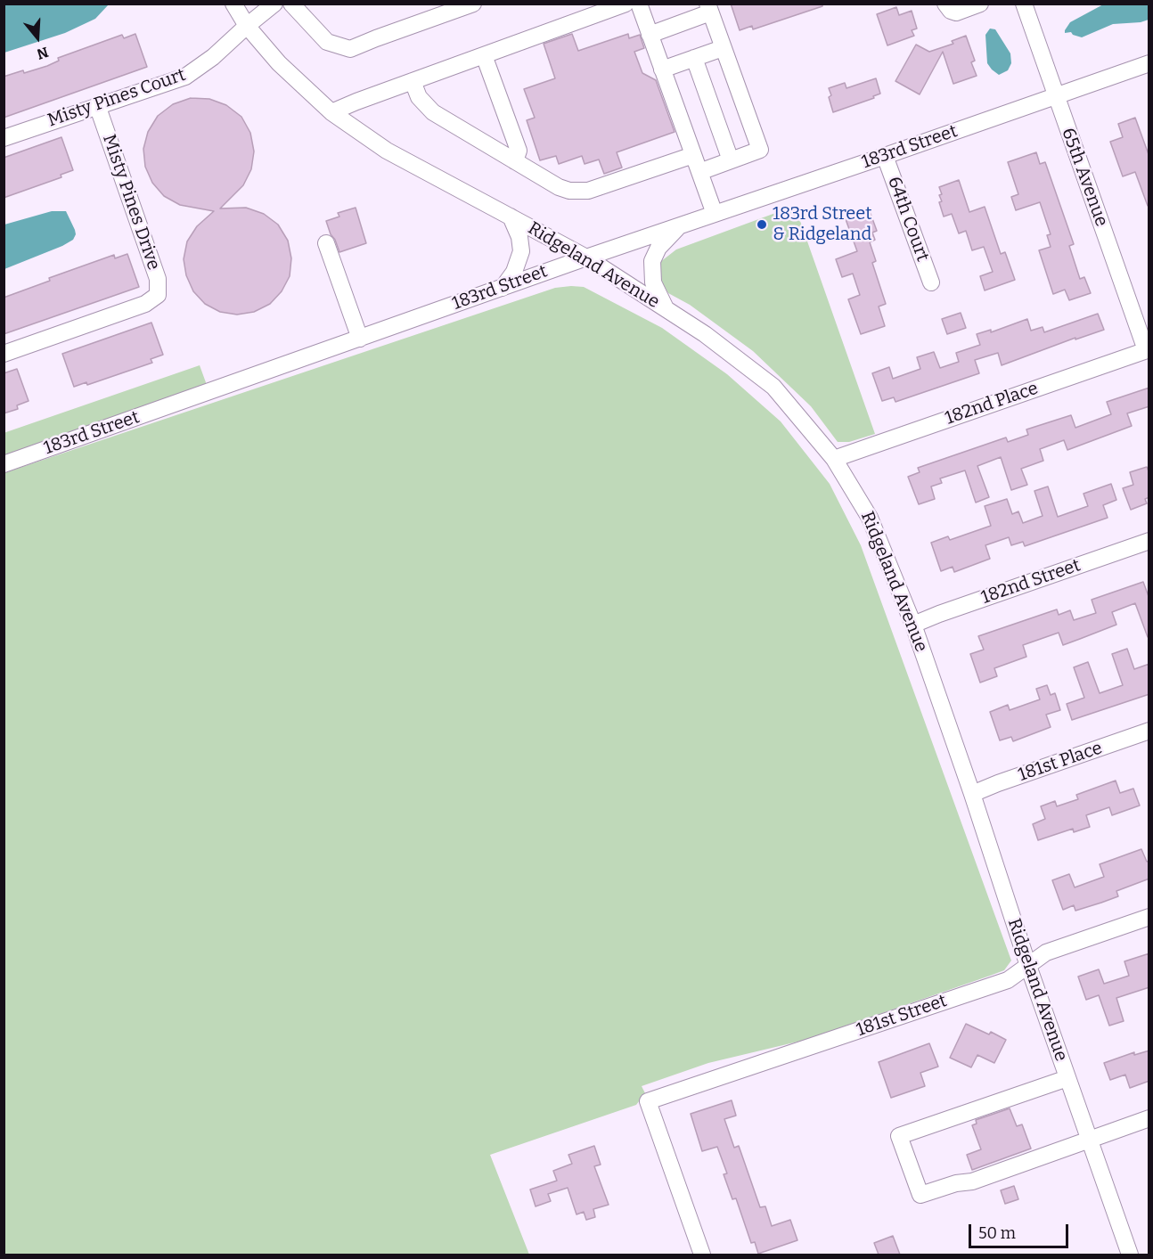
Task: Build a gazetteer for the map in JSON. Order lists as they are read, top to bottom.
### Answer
{
  "streets": {
    "street": [
      "Misty Pines Court",
      "183rd Street",
      "65th Avenue",
      "Misty Pines Drive",
      "64th Court",
      "Ridgeland Avenue",
      "182nd Place",
      "182nd Street",
      "181st Place",
      "181st Street"
    ]
  },
  "crossings": [
    ["Misty Pines Court", "Misty Pines Drive"],
    ["Misty Pines Court", "Ridgeland Avenue"],
    ["183rd Street", "65th Avenue"],
    ["183rd Street", "64th Court"],
    ["183rd Street", "Ridgeland Avenue"],
    ["65th Avenue", "182nd Place"],
    ["Ridgeland Avenue", "182nd Place"],
    ["Ridgeland Avenue", "182nd Street"],
    ["Ridgeland Avenue", "181st Place"],
    ["Ridgeland Avenue", "181st Street"]
  ],
  "places": ["183rd Street & Ridgeland"],
  "scale_bar": "50 m",
  "north": "bottom"
}
